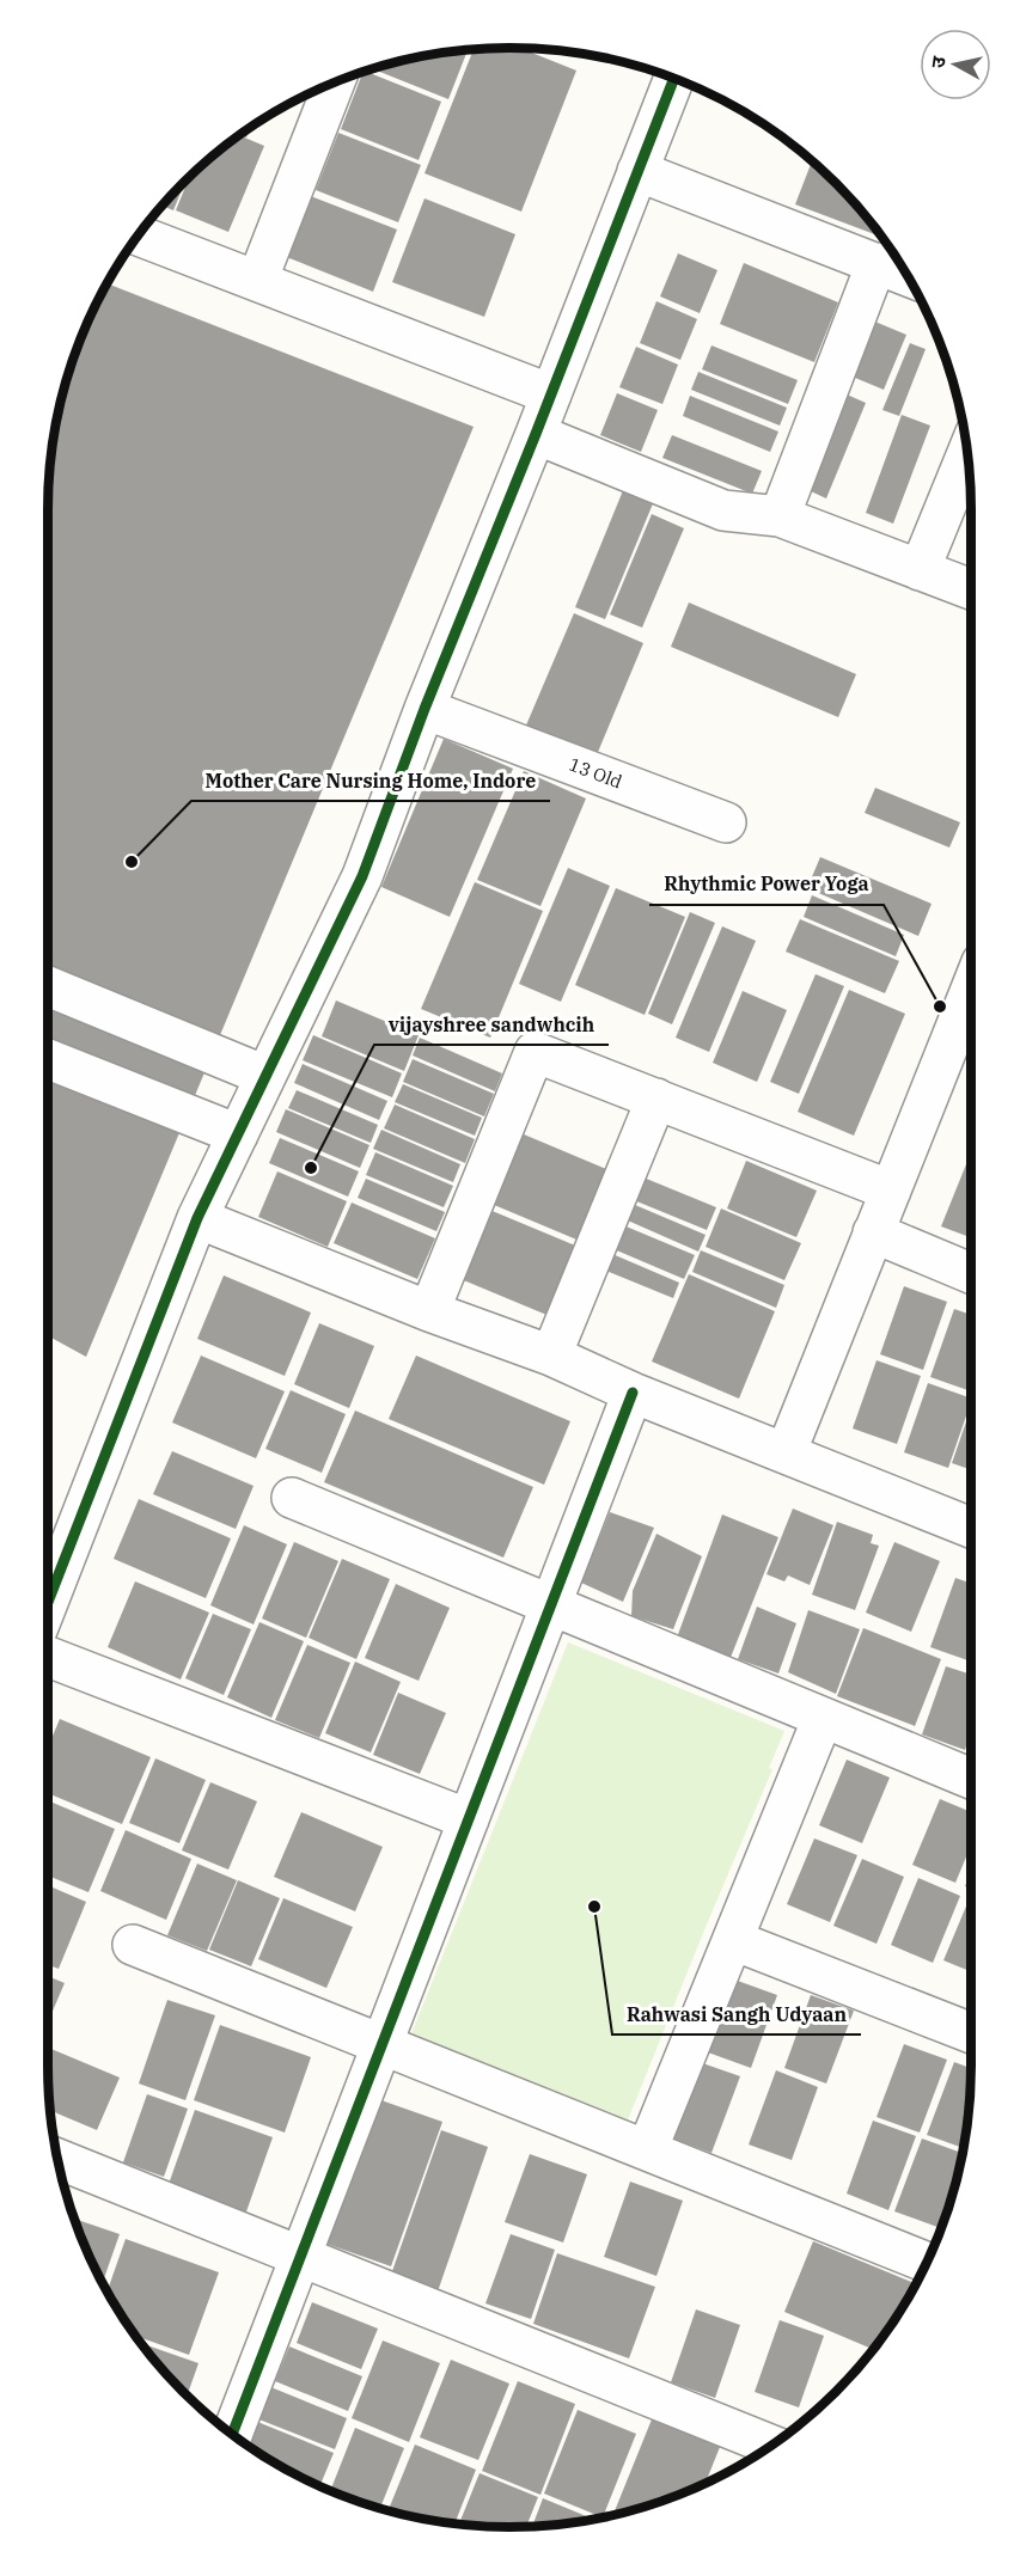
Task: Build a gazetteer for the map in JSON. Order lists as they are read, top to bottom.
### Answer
{
  "streets": {
    "street": ["13 Old"]
  },
  "places": [
    "Mother Care Nursing Home, Indore",
    "Rhythmic Power Yoga",
    "vijayshree sandwhcih",
    "Rahwasi Sangh Udyaan"
  ],
  "north": "left"
}
